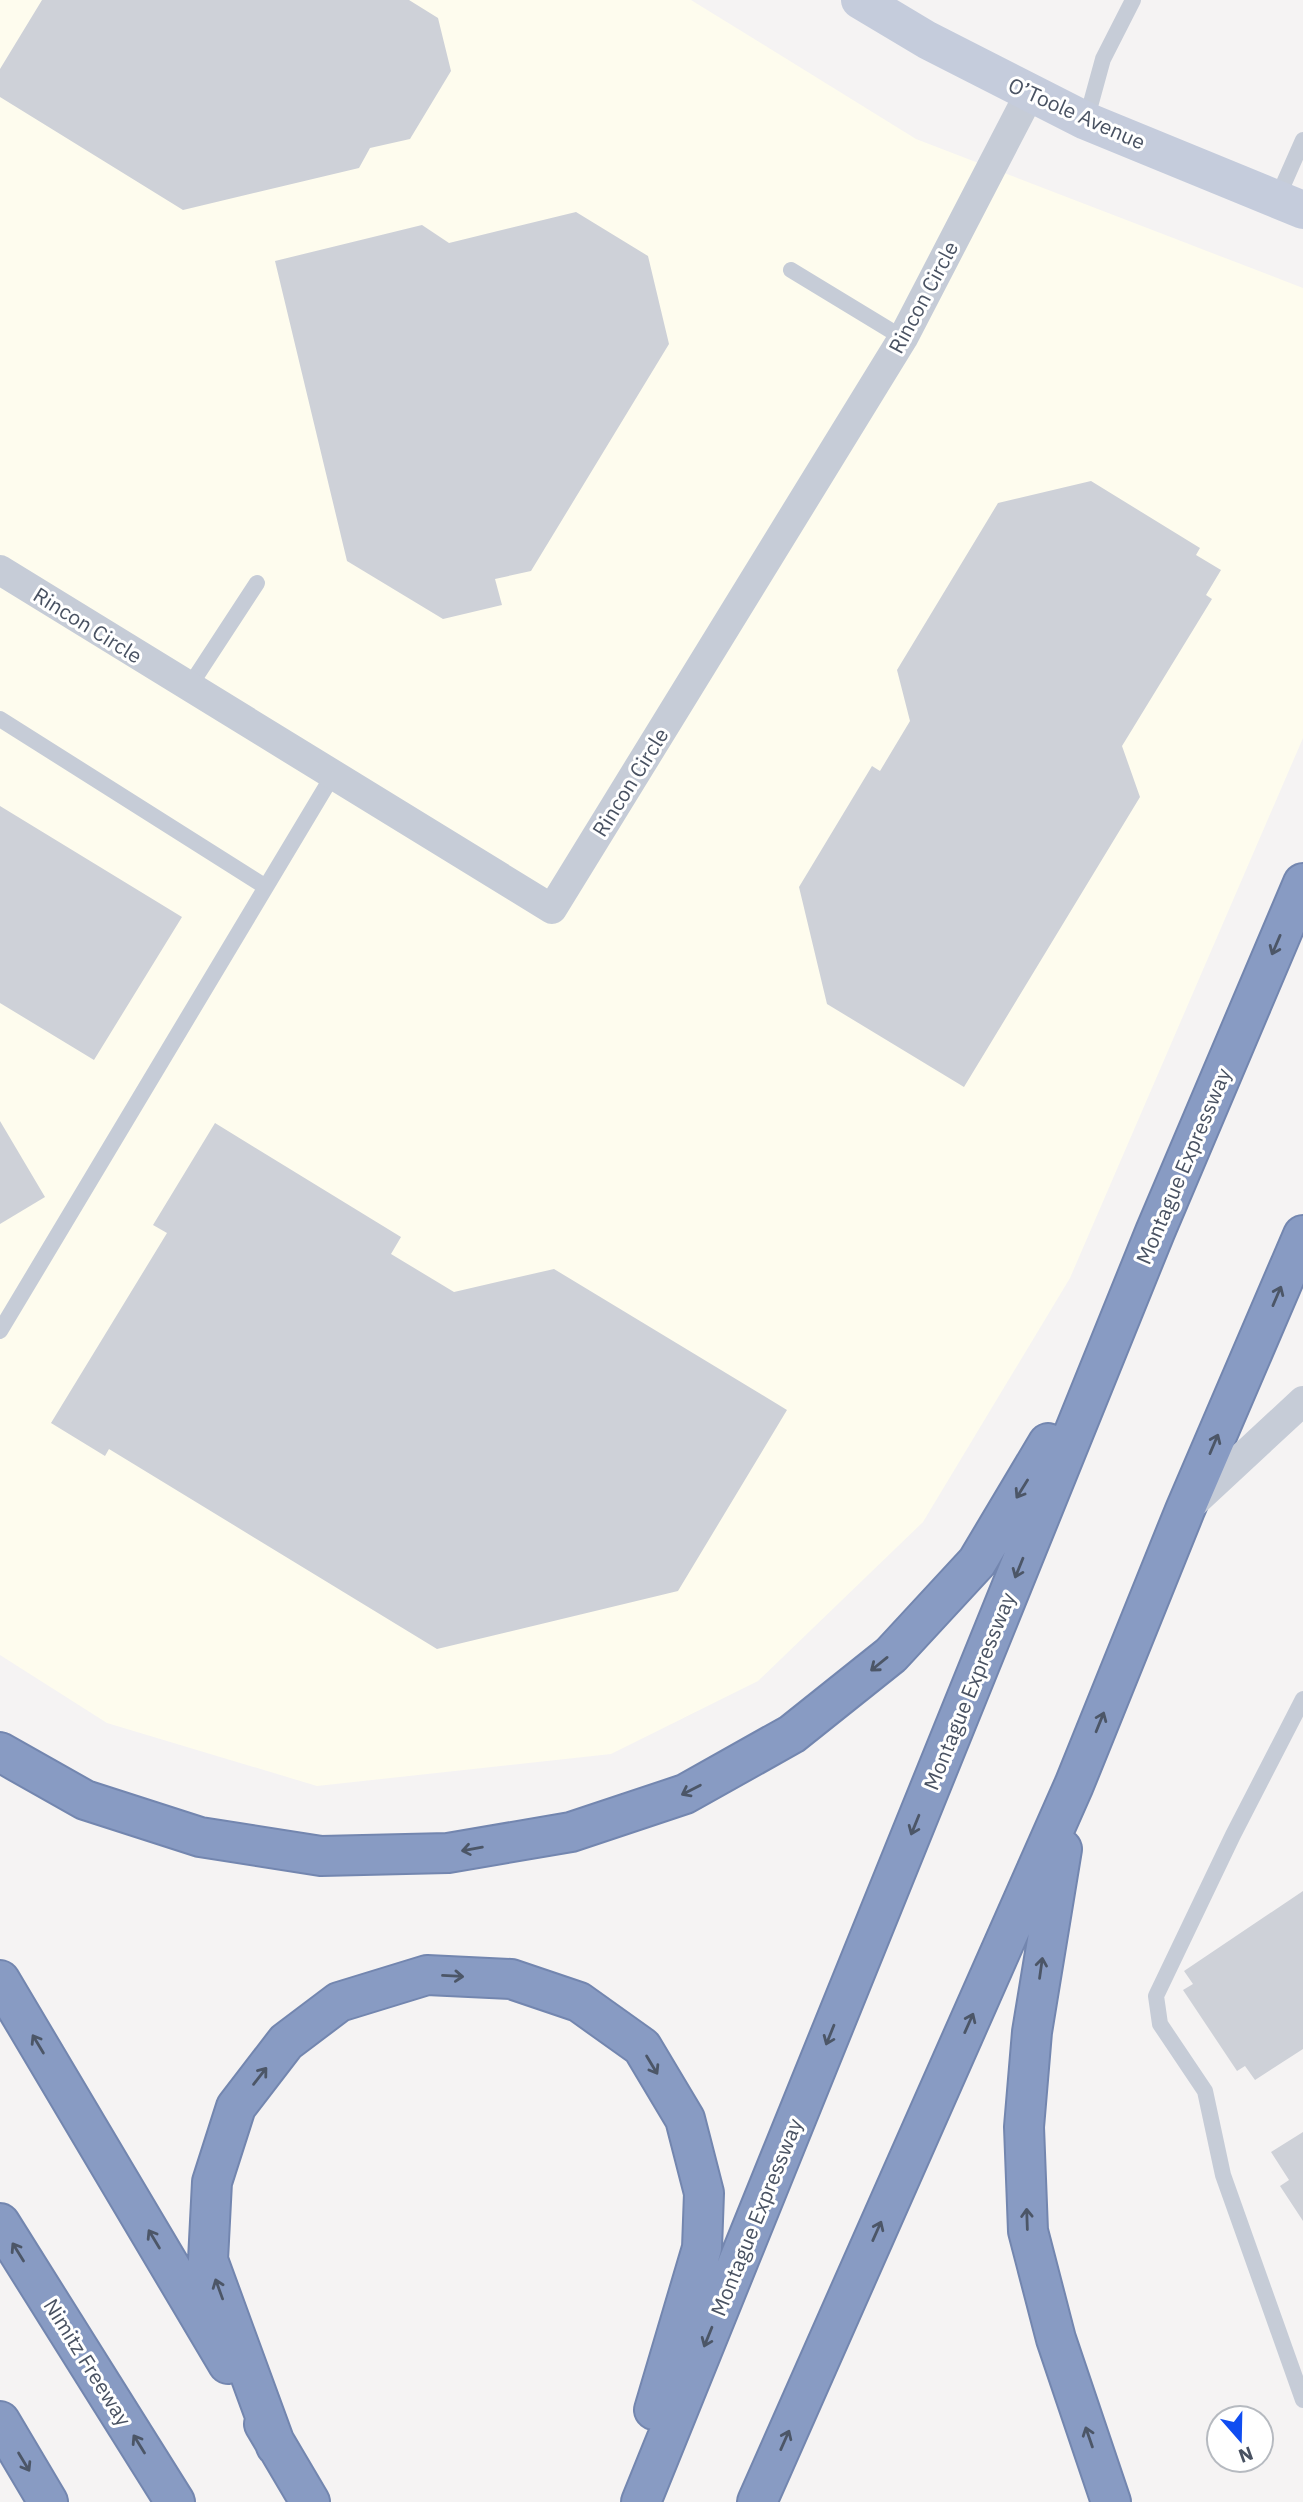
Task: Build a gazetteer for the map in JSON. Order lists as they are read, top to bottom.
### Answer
{
  "streets": {
    "highway": ["Montague Expressway", "Nimitz Freeway"],
    "street": ["O’Toole Avenue", "Rincon Circle"]
  },
  "crossings": [
    ["O’Toole Avenue", "Rincon Circle"]
  ],
  "north": "bottom"
}
